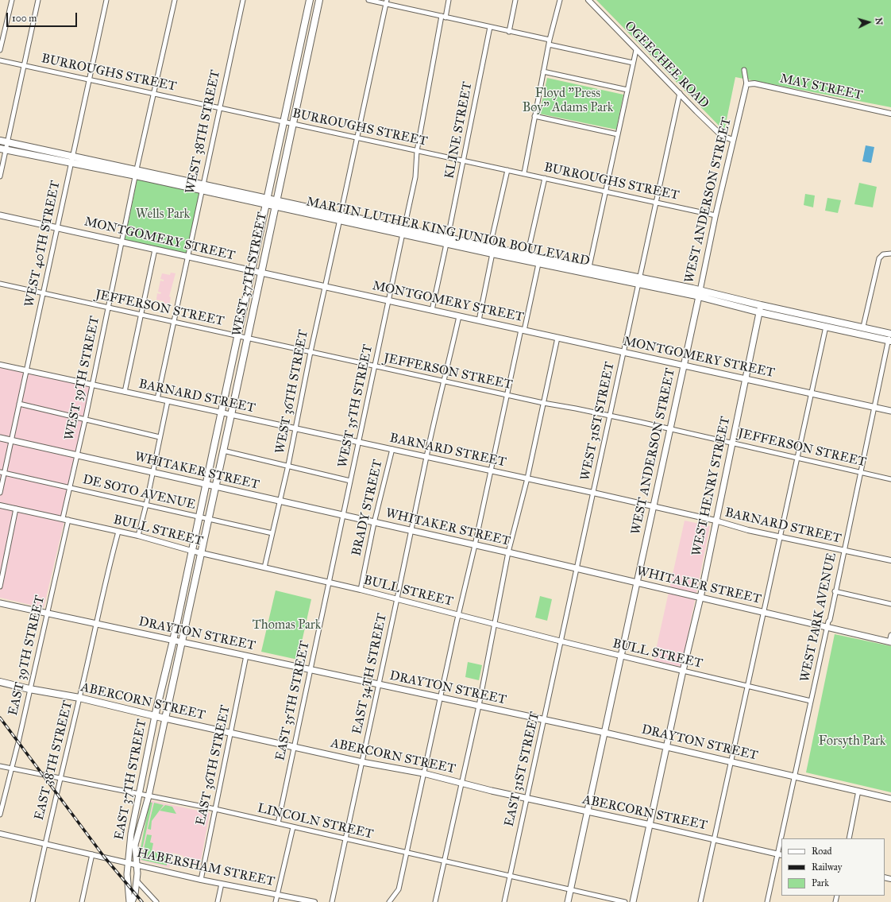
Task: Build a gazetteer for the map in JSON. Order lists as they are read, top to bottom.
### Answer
{
  "streets": {
    "main road": [
      "WEST ANDERSON STREET",
      "MARTIN LUTHER KING JUNIOR BOULEVARD",
      "MONTGOMERY STREET",
      "WEST 37TH STREET",
      "WHITAKER STREET",
      "WEST HENRY STREET",
      "DRAYTON STREET",
      "ABERCORN STREET",
      "EAST 37TH STREET"
    ],
    "street": [
      "OGEECHEE ROAD",
      "BURROUGHS STREET",
      "MAY STREET",
      "KLINE STREET",
      "WEST 38TH STREET",
      "WEST 40TH STREET",
      "JEFFERSON STREET",
      "WEST 39TH STREET",
      "WEST 36TH STREET",
      "BARNARD STREET",
      "WEST 35TH STREET",
      "WEST 31ST STREET",
      "DE SOTO AVENUE",
      "BRADY STREET",
      "BULL STREET",
      "WEST PARK AVENUE",
      "EAST 39TH STREET",
      "EAST 34TH STREET",
      "EAST 35TH STREET",
      "EAST 38TH STREET",
      "EAST 36TH STREET",
      "EAST 31ST STREET",
      "LINCOLN STREET",
      "HABERSHAM STREET"
    ]
  },
  "crossings": [
    ["OGEECHEE ROAD", "WEST ANDERSON STREET"],
    ["OGEECHEE ROAD", "WEST 31ST STREET"],
    ["BURROUGHS STREET", "KLINE STREET"],
    ["BURROUGHS STREET", "WEST 38TH STREET"],
    ["BURROUGHS STREET", "WEST ANDERSON STREET"],
    ["BURROUGHS STREET", "WEST 40TH STREET"],
    ["BURROUGHS STREET", "WEST 37TH STREET"],
    ["BURROUGHS STREET", "WEST 39TH STREET"],
    ["BURROUGHS STREET", "WEST 36TH STREET"],
    ["BURROUGHS STREET", "WEST 35TH STREET"],
    ["BURROUGHS STREET", "WEST 31ST STREET"],
    ["MAY STREET", "WEST ANDERSON STREET"],
    ["KLINE STREET", "MARTIN LUTHER KING JUNIOR BOULEVARD"],
    ["KLINE STREET", "MONTGOMERY STREET"],
    ["WEST 38TH STREET", "MARTIN LUTHER KING JUNIOR BOULEVARD"],
    ["WEST 38TH STREET", "MONTGOMERY STREET"],
    ["WEST 38TH STREET", "JEFFERSON STREET"],
    ["WEST 38TH STREET", "BARNARD STREET"],
    ["WEST ANDERSON STREET", "MARTIN LUTHER KING JUNIOR BOULEVARD"],
    ["WEST ANDERSON STREET", "MONTGOMERY STREET"],
    ["WEST ANDERSON STREET", "JEFFERSON STREET"],
    ["WEST ANDERSON STREET", "BARNARD STREET"],
    ["WEST ANDERSON STREET", "WHITAKER STREET"],
    ["WEST ANDERSON STREET", "BULL STREET"],
    ["WEST ANDERSON STREET", "DRAYTON STREET"],
    ["WEST ANDERSON STREET", "ABERCORN STREET"],
    ["WEST ANDERSON STREET", "LINCOLN STREET"],
    ["MARTIN LUTHER KING JUNIOR BOULEVARD", "WEST 40TH STREET"],
    ["MARTIN LUTHER KING JUNIOR BOULEVARD", "WEST 37TH STREET"],
    ["MARTIN LUTHER KING JUNIOR BOULEVARD", "WEST 39TH STREET"],
    ["MARTIN LUTHER KING JUNIOR BOULEVARD", "WEST 36TH STREET"],
    ["MARTIN LUTHER KING JUNIOR BOULEVARD", "WEST 35TH STREET"],
    ["MARTIN LUTHER KING JUNIOR BOULEVARD", "WEST 31ST STREET"],
    ["MARTIN LUTHER KING JUNIOR BOULEVARD", "WEST HENRY STREET"],
    ["MARTIN LUTHER KING JUNIOR BOULEVARD", "WEST PARK AVENUE"],
    ["MONTGOMERY STREET", "WEST 40TH STREET"],
    ["MONTGOMERY STREET", "WEST 37TH STREET"],
    ["MONTGOMERY STREET", "WEST 39TH STREET"],
    ["MONTGOMERY STREET", "WEST 36TH STREET"],
    ["MONTGOMERY STREET", "WEST 35TH STREET"],
    ["MONTGOMERY STREET", "WEST 31ST STREET"],
    ["MONTGOMERY STREET", "WEST HENRY STREET"],
    ["MONTGOMERY STREET", "WEST PARK AVENUE"],
    ["MONTGOMERY STREET", "EAST 34TH STREET"],
    ["WEST 40TH STREET", "JEFFERSON STREET"],
    ["WEST 40TH STREET", "BARNARD STREET"],
    ["WEST 40TH STREET", "WHITAKER STREET"],
    ["WEST 40TH STREET", "DE SOTO AVENUE"],
    ["WEST 37TH STREET", "JEFFERSON STREET"],
    ["WEST 37TH STREET", "BARNARD STREET"],
    ["WEST 37TH STREET", "WHITAKER STREET"],
    ["WEST 37TH STREET", "DE SOTO AVENUE"],
    ["WEST 37TH STREET", "BULL STREET"],
    ["WEST 37TH STREET", "EAST 37TH STREET"],
    ["JEFFERSON STREET", "WEST 39TH STREET"],
    ["JEFFERSON STREET", "WEST 36TH STREET"],
    ["JEFFERSON STREET", "WEST 35TH STREET"],
    ["JEFFERSON STREET", "WEST 31ST STREET"],
    ["JEFFERSON STREET", "WEST HENRY STREET"],
    ["JEFFERSON STREET", "WEST PARK AVENUE"],
    ["JEFFERSON STREET", "EAST 34TH STREET"],
    ["WEST 39TH STREET", "BARNARD STREET"],
    ["WEST 39TH STREET", "WHITAKER STREET"],
    ["WEST 39TH STREET", "DE SOTO AVENUE"],
    ["WEST 39TH STREET", "BULL STREET"],
    ["WEST 36TH STREET", "BARNARD STREET"],
    ["WEST 36TH STREET", "WHITAKER STREET"],
    ["WEST 36TH STREET", "DE SOTO AVENUE"],
    ["WEST 36TH STREET", "BULL STREET"],
    ["BARNARD STREET", "WEST 35TH STREET"],
    ["BARNARD STREET", "WEST 31ST STREET"],
    ["BARNARD STREET", "WEST HENRY STREET"],
    ["BARNARD STREET", "BRADY STREET"],
    ["BARNARD STREET", "WEST PARK AVENUE"],
    ["BARNARD STREET", "EAST 34TH STREET"],
    ["WEST 35TH STREET", "WHITAKER STREET"],
    ["WEST 35TH STREET", "BULL STREET"],
    ["WEST 35TH STREET", "EAST 35TH STREET"],
    ["WEST 31ST STREET", "WHITAKER STREET"],
    ["WEST 31ST STREET", "BULL STREET"],
    ["WEST 31ST STREET", "EAST 31ST STREET"],
    ["WHITAKER STREET", "WEST HENRY STREET"],
    ["WHITAKER STREET", "BRADY STREET"],
    ["WHITAKER STREET", "WEST PARK AVENUE"],
    ["WHITAKER STREET", "EAST 34TH STREET"],
    ["WEST HENRY STREET", "BULL STREET"],
    ["WEST HENRY STREET", "DRAYTON STREET"],
    ["WEST HENRY STREET", "ABERCORN STREET"],
    ["BRADY STREET", "BULL STREET"],
    ["BULL STREET", "WEST PARK AVENUE"],
    ["BULL STREET", "EAST 39TH STREET"],
    ["BULL STREET", "EAST 34TH STREET"],
    ["BULL STREET", "EAST 35TH STREET"],
    ["BULL STREET", "EAST 38TH STREET"],
    ["BULL STREET", "EAST 31ST STREET"],
    ["BULL STREET", "EAST 37TH STREET"],
    ["WEST PARK AVENUE", "DRAYTON STREET"],
    ["WEST PARK AVENUE", "ABERCORN STREET"],
    ["DRAYTON STREET", "EAST 39TH STREET"],
    ["DRAYTON STREET", "EAST 34TH STREET"],
    ["DRAYTON STREET", "EAST 35TH STREET"],
    ["DRAYTON STREET", "EAST 38TH STREET"],
    ["DRAYTON STREET", "EAST 36TH STREET"],
    ["DRAYTON STREET", "EAST 31ST STREET"],
    ["DRAYTON STREET", "EAST 37TH STREET"],
    ["EAST 39TH STREET", "ABERCORN STREET"],
    ["EAST 39TH STREET", "LINCOLN STREET"],
    ["EAST 34TH STREET", "ABERCORN STREET"],
    ["EAST 34TH STREET", "LINCOLN STREET"],
    ["EAST 35TH STREET", "ABERCORN STREET"],
    ["EAST 35TH STREET", "LINCOLN STREET"],
    ["ABERCORN STREET", "EAST 38TH STREET"],
    ["ABERCORN STREET", "EAST 36TH STREET"],
    ["ABERCORN STREET", "EAST 31ST STREET"],
    ["ABERCORN STREET", "EAST 37TH STREET"],
    ["EAST 38TH STREET", "LINCOLN STREET"],
    ["EAST 38TH STREET", "HABERSHAM STREET"],
    ["EAST 36TH STREET", "LINCOLN STREET"],
    ["EAST 36TH STREET", "HABERSHAM STREET"],
    ["EAST 31ST STREET", "LINCOLN STREET"],
    ["EAST 37TH STREET", "LINCOLN STREET"],
    ["EAST 37TH STREET", "HABERSHAM STREET"]
  ],
  "parks": [
    "Floyd \"Press Boy\" Adams Park",
    "Wells Park",
    "Thomas Park",
    "Forsyth Park"
  ],
  "legend": ["Road", "Railway", "Park"],
  "scale_bar": "100 m",
  "north": "right"
}
